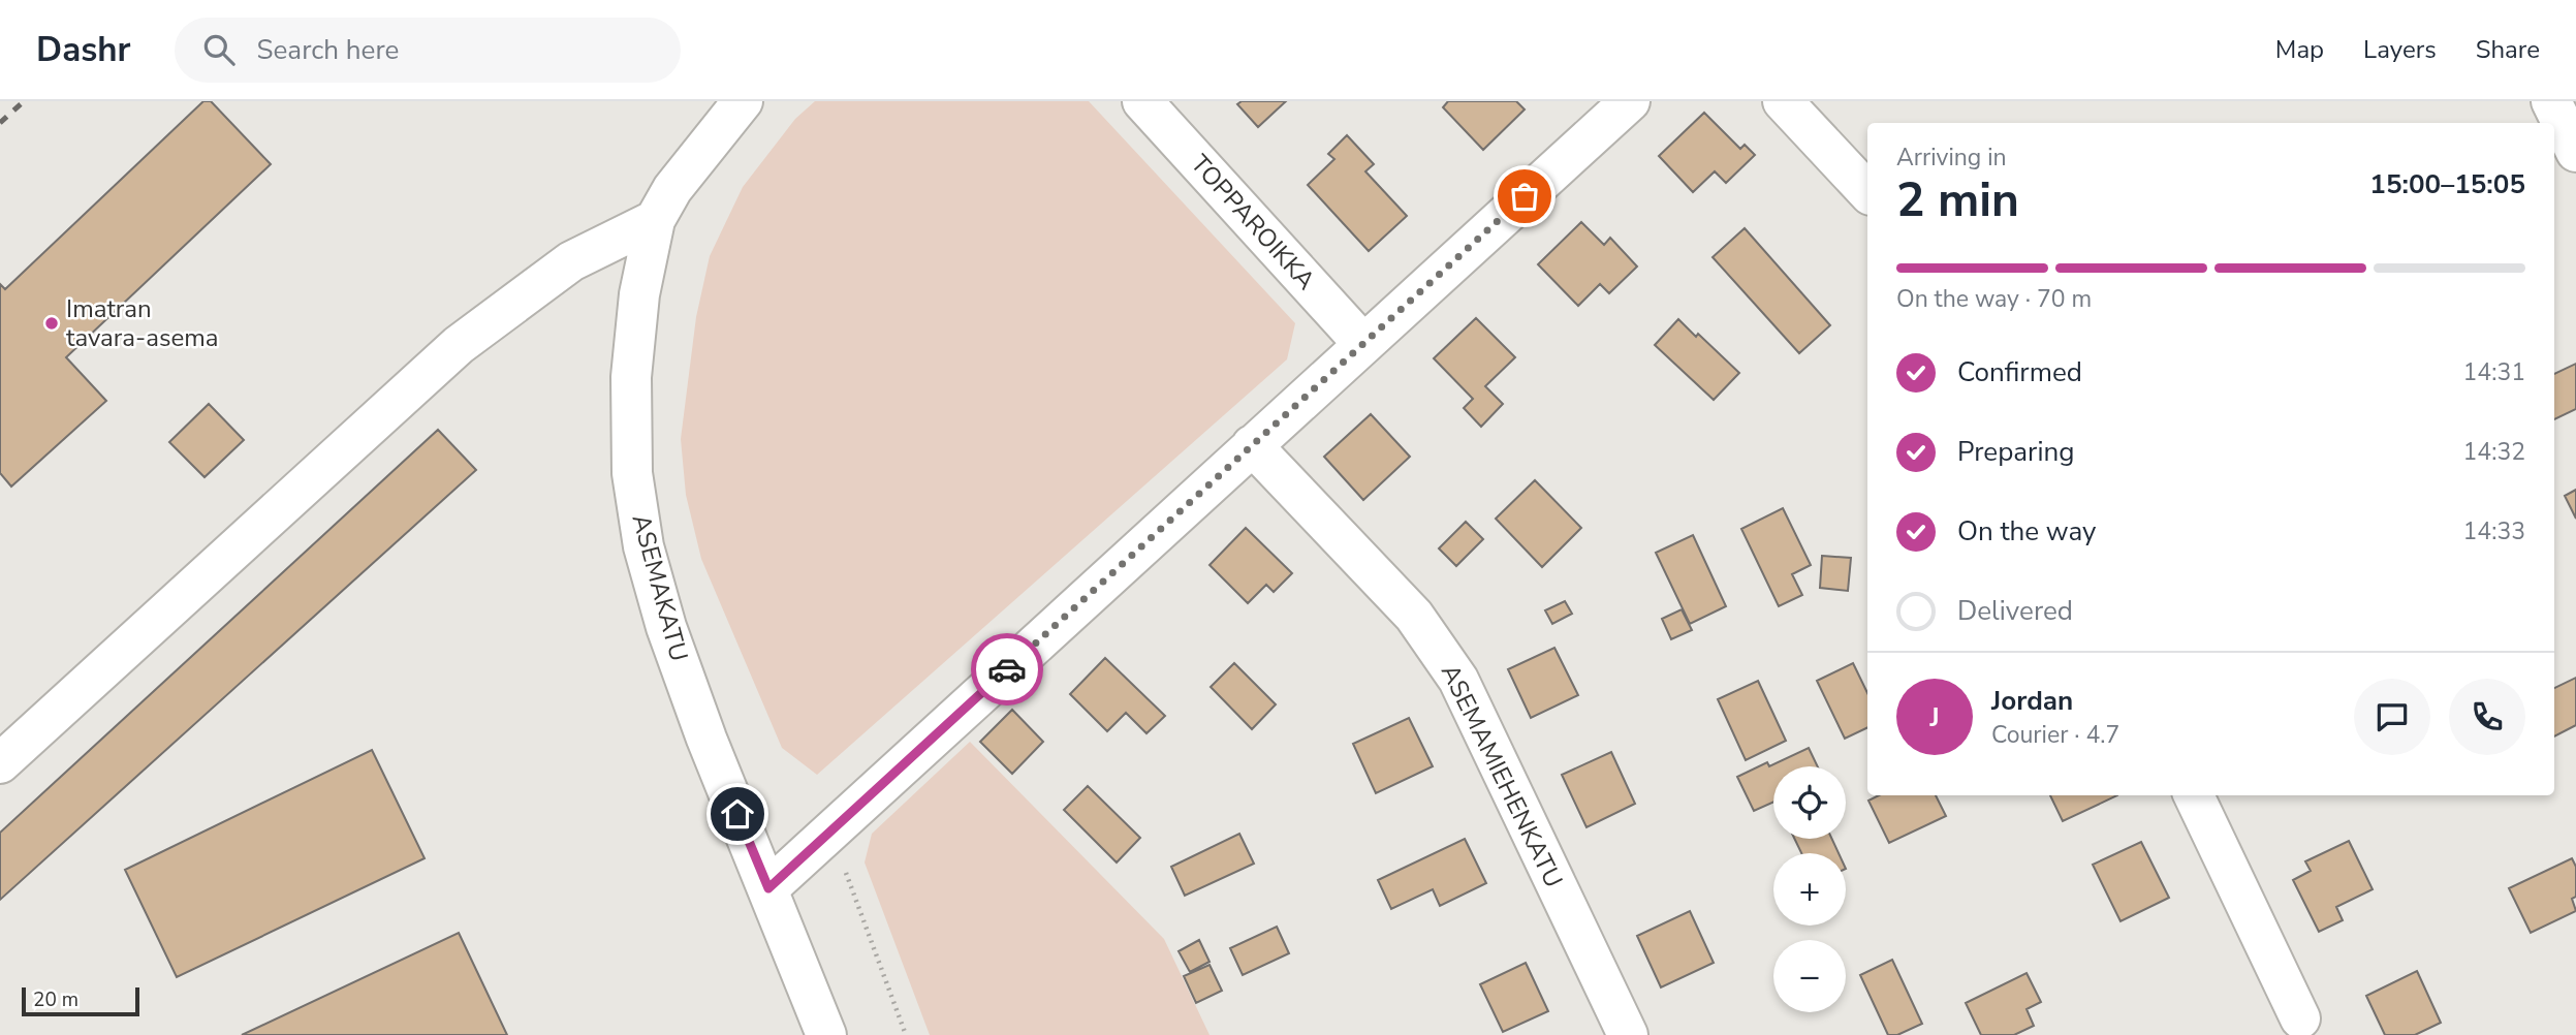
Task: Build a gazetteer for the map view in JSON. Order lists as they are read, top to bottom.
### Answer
{
  "streets": {
    "street": ["TOPPAROIKKA", "ASEMAKATU", "ASEMAMIEHENKATU"]
  },
  "places": ["Imatran tavara-asema"],
  "scale_bar": "20 m",
  "page": {
    "header": "Dashr",
    "search": "Search here",
    "nav": ["Map", "Layers", "Share"],
    "heading": ["2 min", "Arriving in", "15:00–15:05"],
    "panel": ["Jordan", "Courier · 4.7"],
    "bar": "On the way · 70 m",
    "list": [
      ["Confirmed", "14:31"],
      ["Preparing", "14:32"],
      ["On the way", "14:33"],
      "Delivered"
    ],
    "round": "J",
    "map_buttons": ["+", "−"],
    "scale": "20 m"
  }
}
